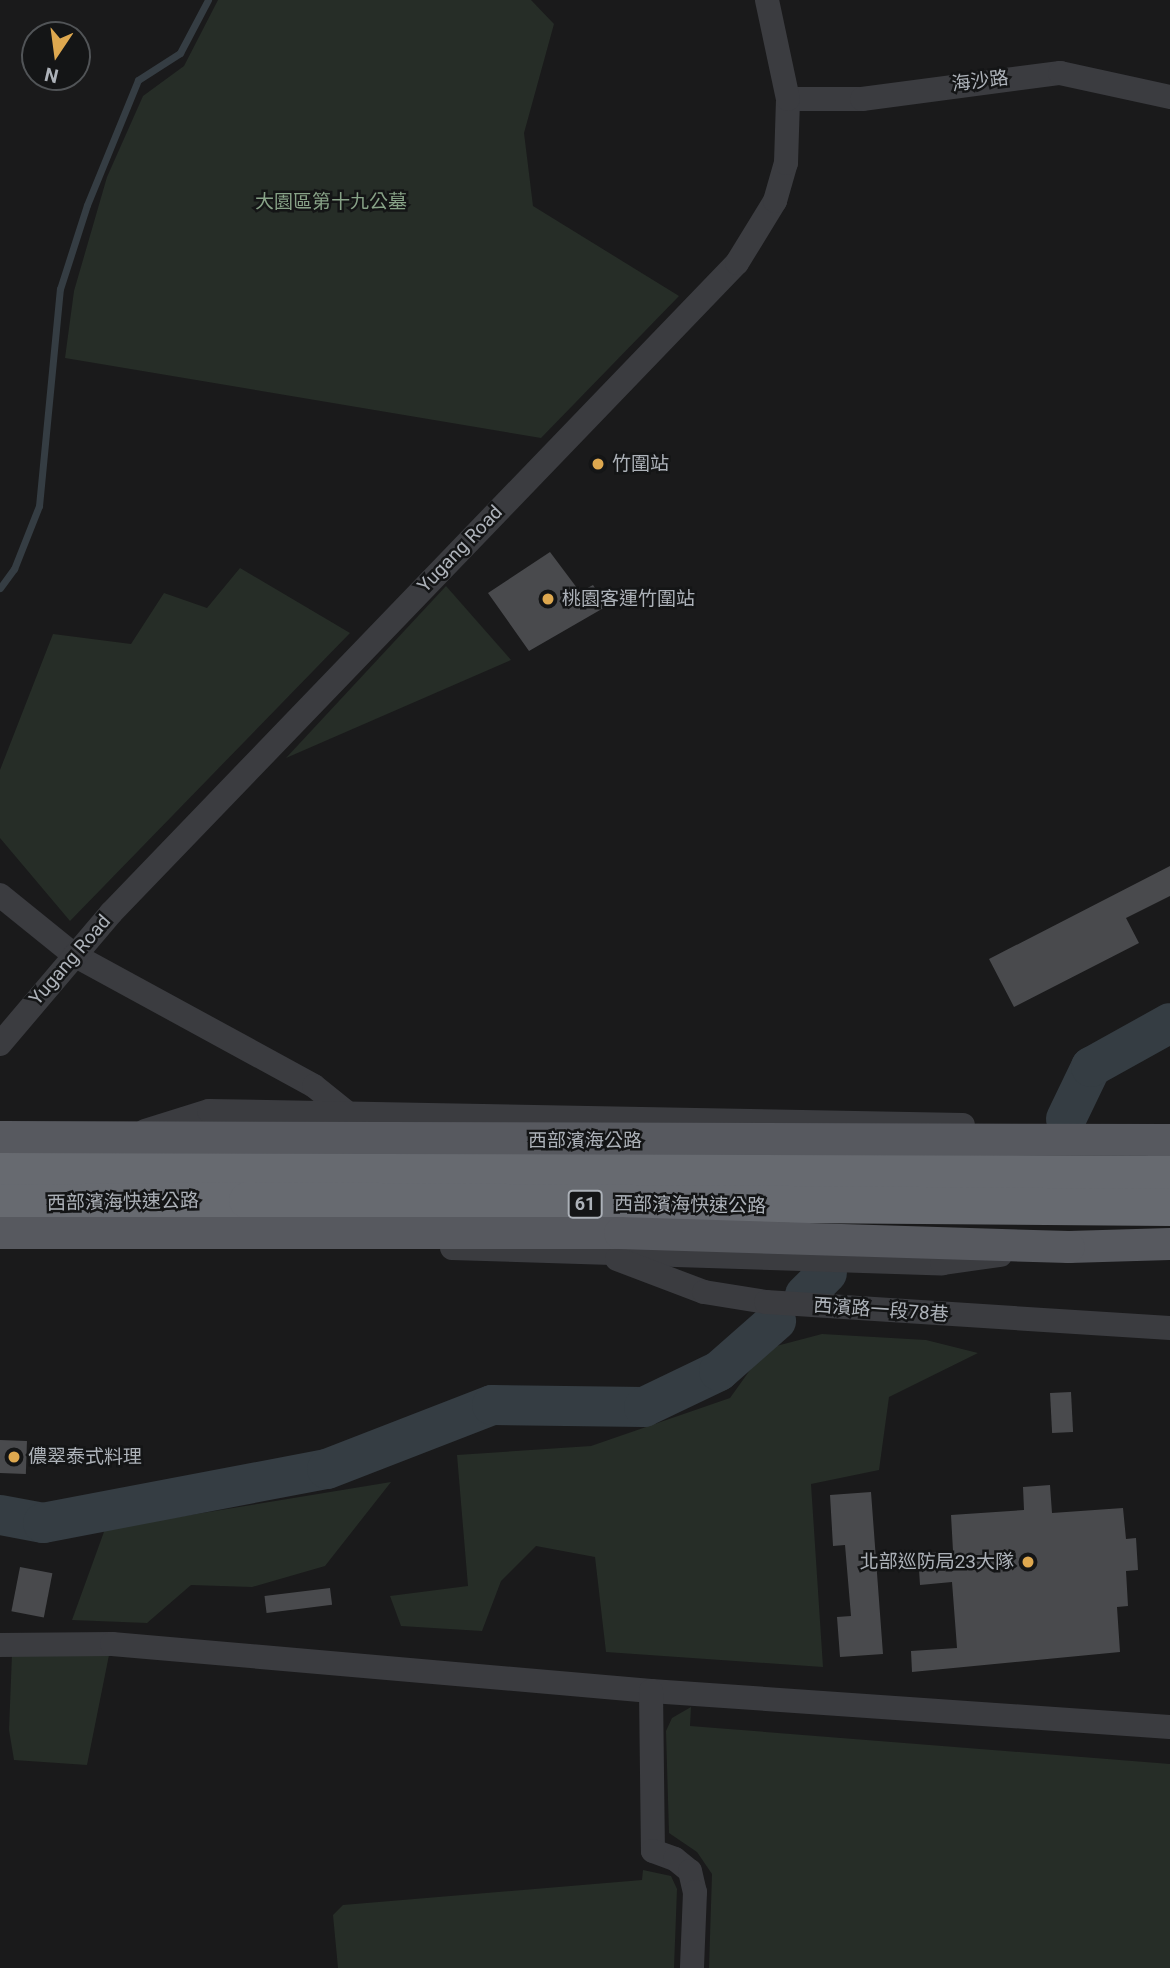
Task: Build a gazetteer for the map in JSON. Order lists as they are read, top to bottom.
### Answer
{
  "streets": {
    "highway": ["西部濱海快速公路", "61"],
    "main road": ["西部濱海公路"],
    "street": ["海沙路", "Yugang Road", "西濱路一段78巷"]
  },
  "crossings": [
    ["海沙路", "Yugang Road"]
  ],
  "parks": ["大園區第十九公墓"],
  "places": [
    "竹圍站",
    "桃園客運竹圍站",
    "儂翠泰式料理",
    "北部巡防局23大隊"
  ],
  "north": "bottom"
}
